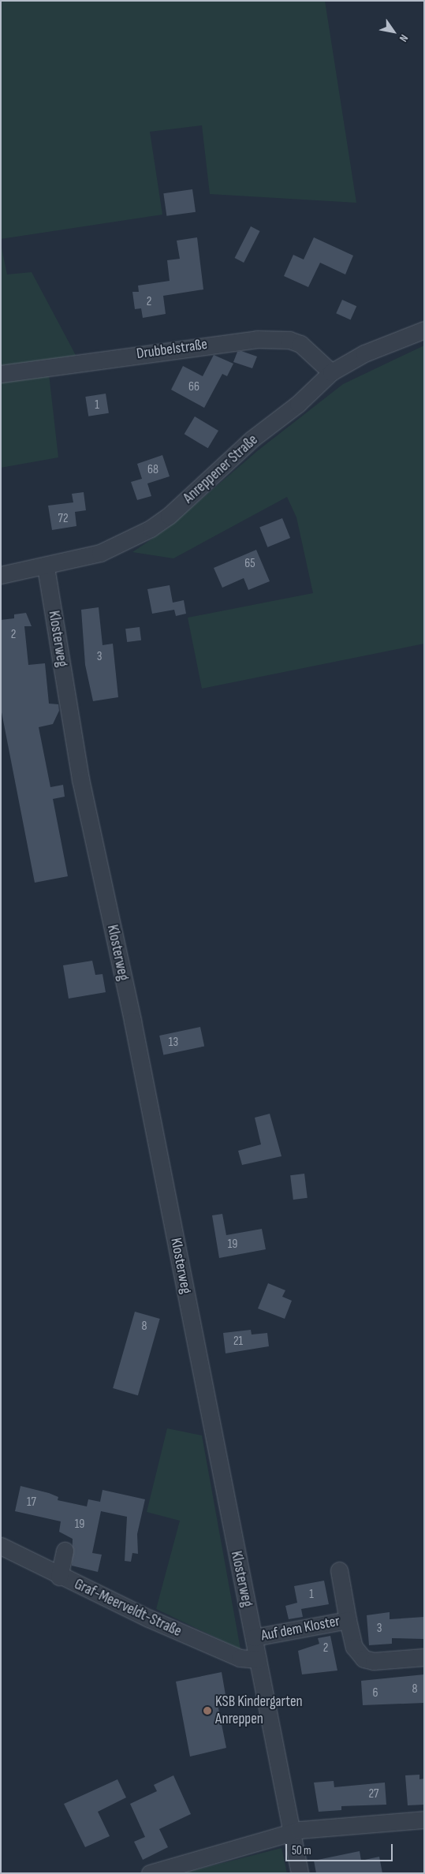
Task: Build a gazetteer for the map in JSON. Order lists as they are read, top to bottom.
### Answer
{
  "streets": {
    "street": [
      "Drubbelstraße",
      "Anreppener Straße",
      "Klosterweg",
      "Graf-Meerveldt-Straße",
      "Auf dem Kloster"
    ]
  },
  "crossings": [
    ["Drubbelstraße", "Anreppener Straße"],
    ["Anreppener Straße", "Klosterweg"],
    ["Klosterweg", "Graf-Meerveldt-Straße"],
    ["Klosterweg", "Auf dem Kloster"]
  ],
  "places": ["KSB Kindergarten Anreppen"],
  "house_numbers": [
    "2",
    "66",
    "1",
    "68",
    "72",
    "65",
    "2",
    "3",
    "13",
    "19",
    "8",
    "21",
    "17",
    "19",
    "1",
    "3",
    "2",
    "8",
    "6",
    "27"
  ],
  "scale_bar": "50 m",
  "north": "bottom right"
}
